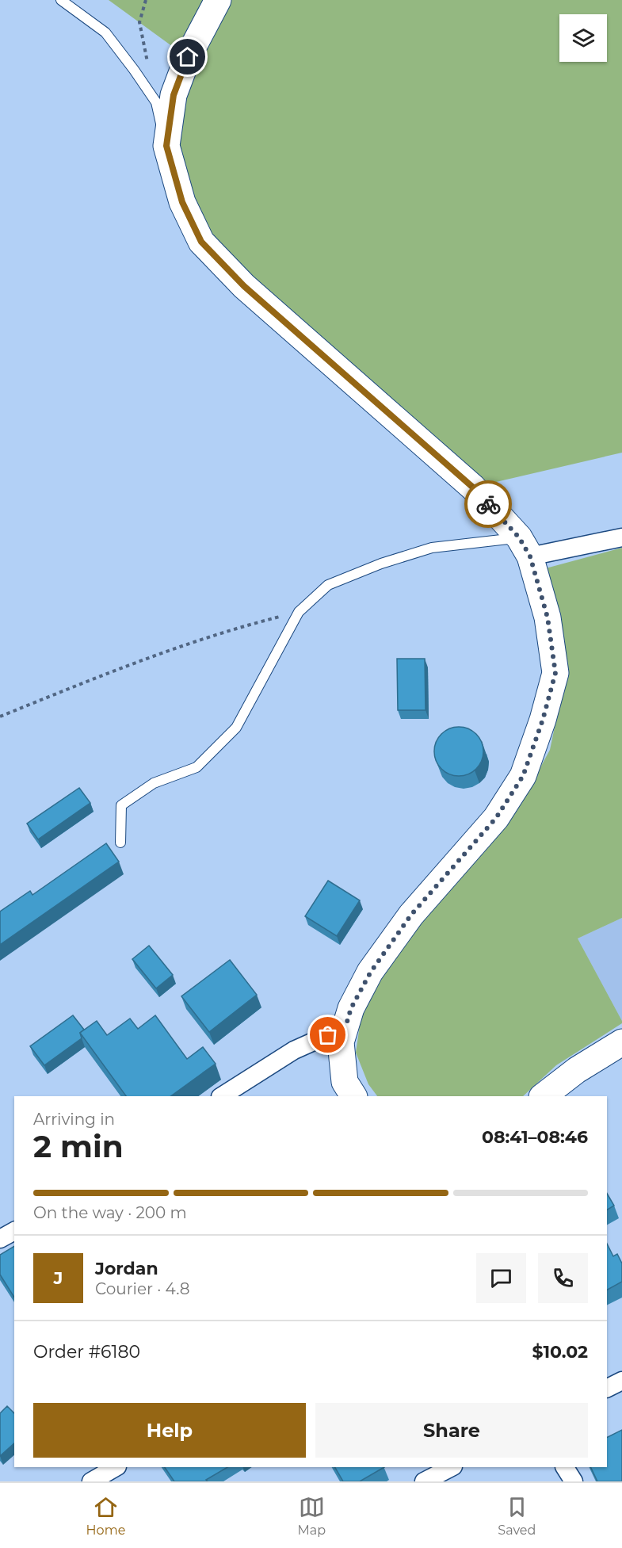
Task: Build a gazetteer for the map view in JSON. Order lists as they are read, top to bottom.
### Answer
{
  "page": {
    "heading": ["2 min", "Arriving in", "08:41–08:46"],
    "panel": [
      "Jordan",
      "Courier · 4.8",
      "Order #6180",
      "$10.02"
    ],
    "bar": "On the way · 200 m",
    "round": "J",
    "buttons": ["Help", "Share"],
    "tabs": ["Home", "Map", "Saved"]
  }
}
